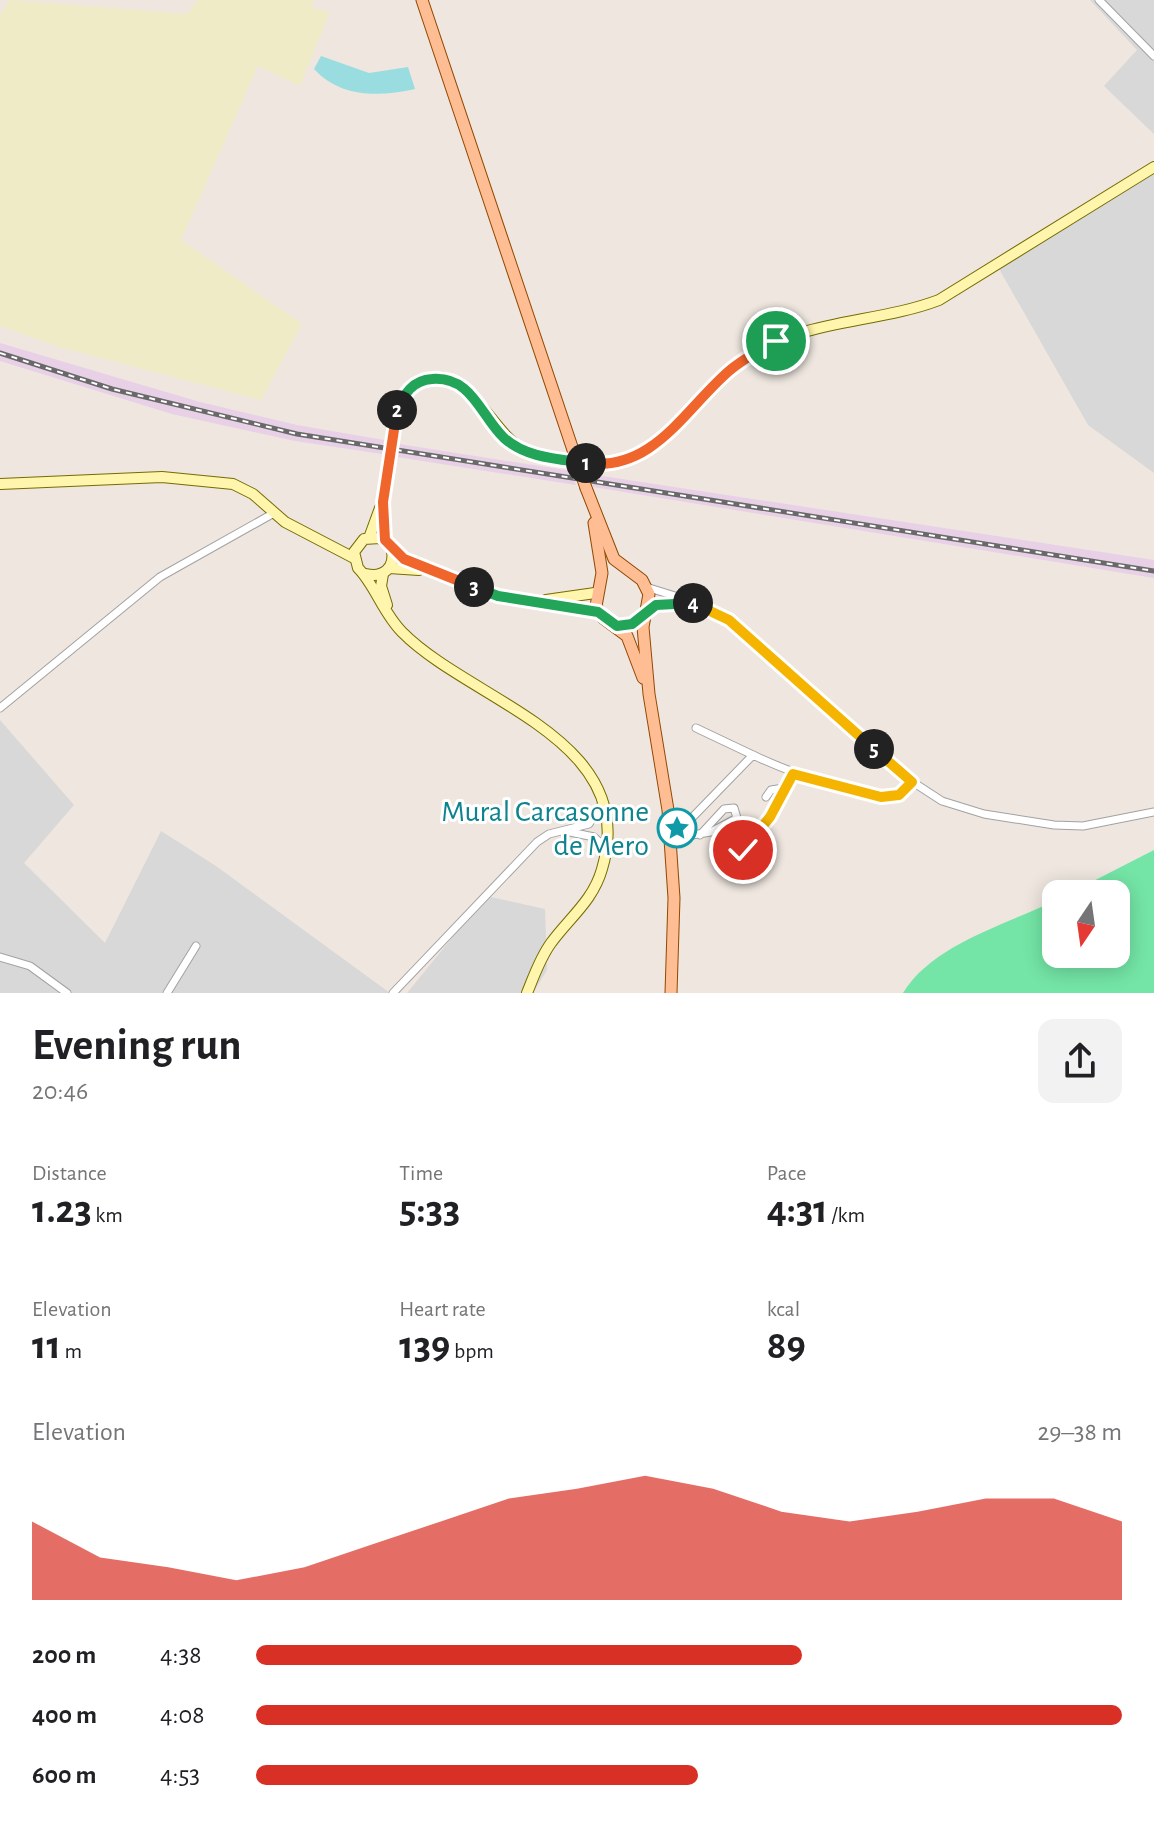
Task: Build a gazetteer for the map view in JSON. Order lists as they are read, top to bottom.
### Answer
{
  "places": {
    "place": ["Mural Carcasonne de Mero"]
  },
  "north": "bottom",
  "page": {
    "pins": [
      "2",
      "1",
      "3",
      "4",
      "5"
    ],
    "heading": ["Evening run", "20:46"],
    "stats": [
      ["Distance", "1.23 km"],
      ["Time", "5:33"],
      ["Pace", "4:31 /km"],
      ["Elevation", "11 m"],
      ["Heart rate", "139 bpm"],
      ["kcal", "89"]
    ],
    "chart": ["Elevation", "29–38 m"],
    "list": [
      {
        "name": "200 m",
        "note": "4:38"
      },
      {
        "name": "400 m",
        "note": "4:08"
      },
      {
        "name": "600 m",
        "note": "4:53"
      }
    ]
  }
}
